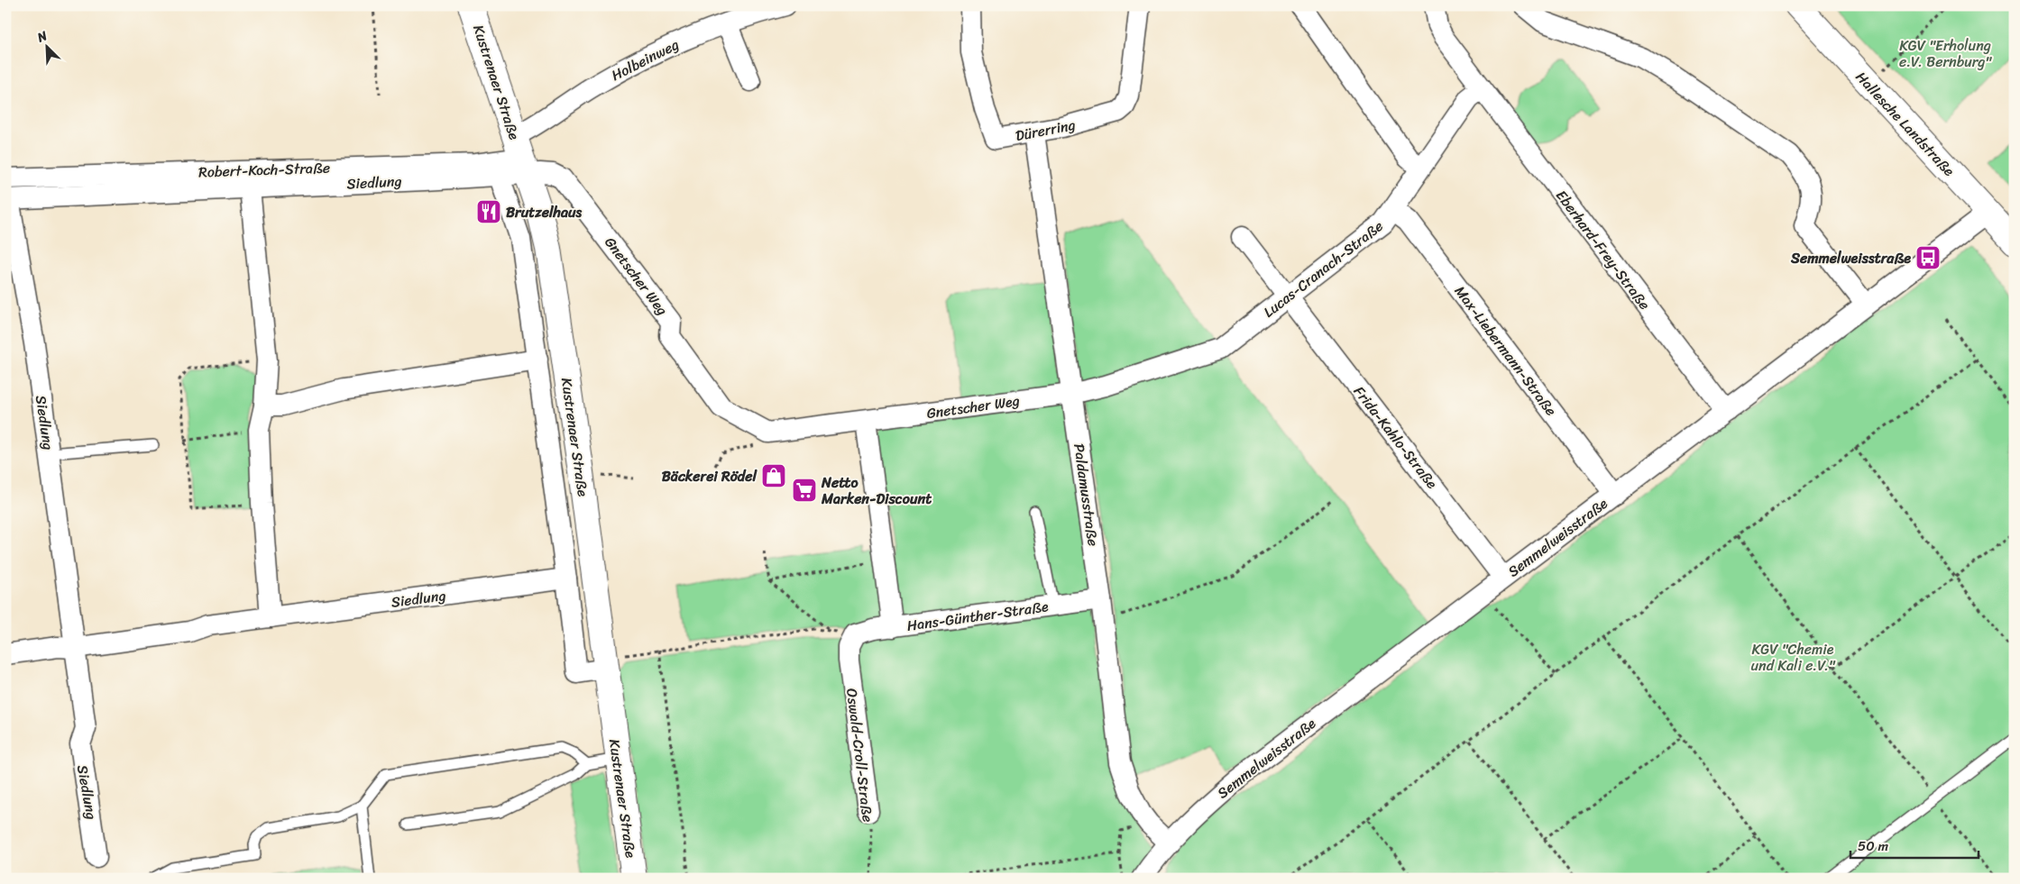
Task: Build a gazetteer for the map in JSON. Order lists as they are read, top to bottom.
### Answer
{
  "streets": {
    "street": [
      "Holbeinweg",
      "Kustrenaer Straße",
      "Hallesche Landstraße",
      "Dürerring",
      "Robert-Koch-Straße",
      "Siedlung",
      "Eberhard-Frey-Straße",
      "Lucas-Cranach-Straße",
      "Gnetscher Weg",
      "Max-Liebermann-Straße",
      "Frida-Kahlo-Straße",
      "Paldamusstraße",
      "Semmelweisstraße",
      "Hans-Günther-Straße",
      "Oswald-Croll-Straße"
    ]
  },
  "crossings": [
    ["Holbeinweg", "Kustrenaer Straße"],
    ["Holbeinweg", "Gnetscher Weg"],
    ["Kustrenaer Straße", "Gnetscher Weg"],
    ["Hallesche Landstraße", "Semmelweisstraße"],
    ["Dürerring", "Paldamusstraße"],
    ["Robert-Koch-Straße", "Siedlung"],
    ["Eberhard-Frey-Straße", "Lucas-Cranach-Straße"],
    ["Eberhard-Frey-Straße", "Semmelweisstraße"],
    ["Lucas-Cranach-Straße", "Gnetscher Weg"],
    ["Lucas-Cranach-Straße", "Max-Liebermann-Straße"],
    ["Lucas-Cranach-Straße", "Frida-Kahlo-Straße"],
    ["Lucas-Cranach-Straße", "Paldamusstraße"],
    ["Gnetscher Weg", "Paldamusstraße"],
    ["Max-Liebermann-Straße", "Semmelweisstraße"],
    ["Frida-Kahlo-Straße", "Semmelweisstraße"],
    ["Paldamusstraße", "Semmelweisstraße"],
    ["Paldamusstraße", "Hans-Günther-Straße"],
    ["Hans-Günther-Straße", "Oswald-Croll-Straße"]
  ],
  "parks": ["KGV \"Erholung e.V. Bernburg\"", "KGV \"Chemie und Kali e.V.\""],
  "places": {
    "restaurant": ["Brutzelhaus"],
    "bus stop": ["Semmelweisstraße"],
    "shop": ["Bäckerei Rödel"],
    "supermarket": ["Netto Marken-Discount"]
  },
  "scale_bar": "50 m",
  "north": "top left"
}
